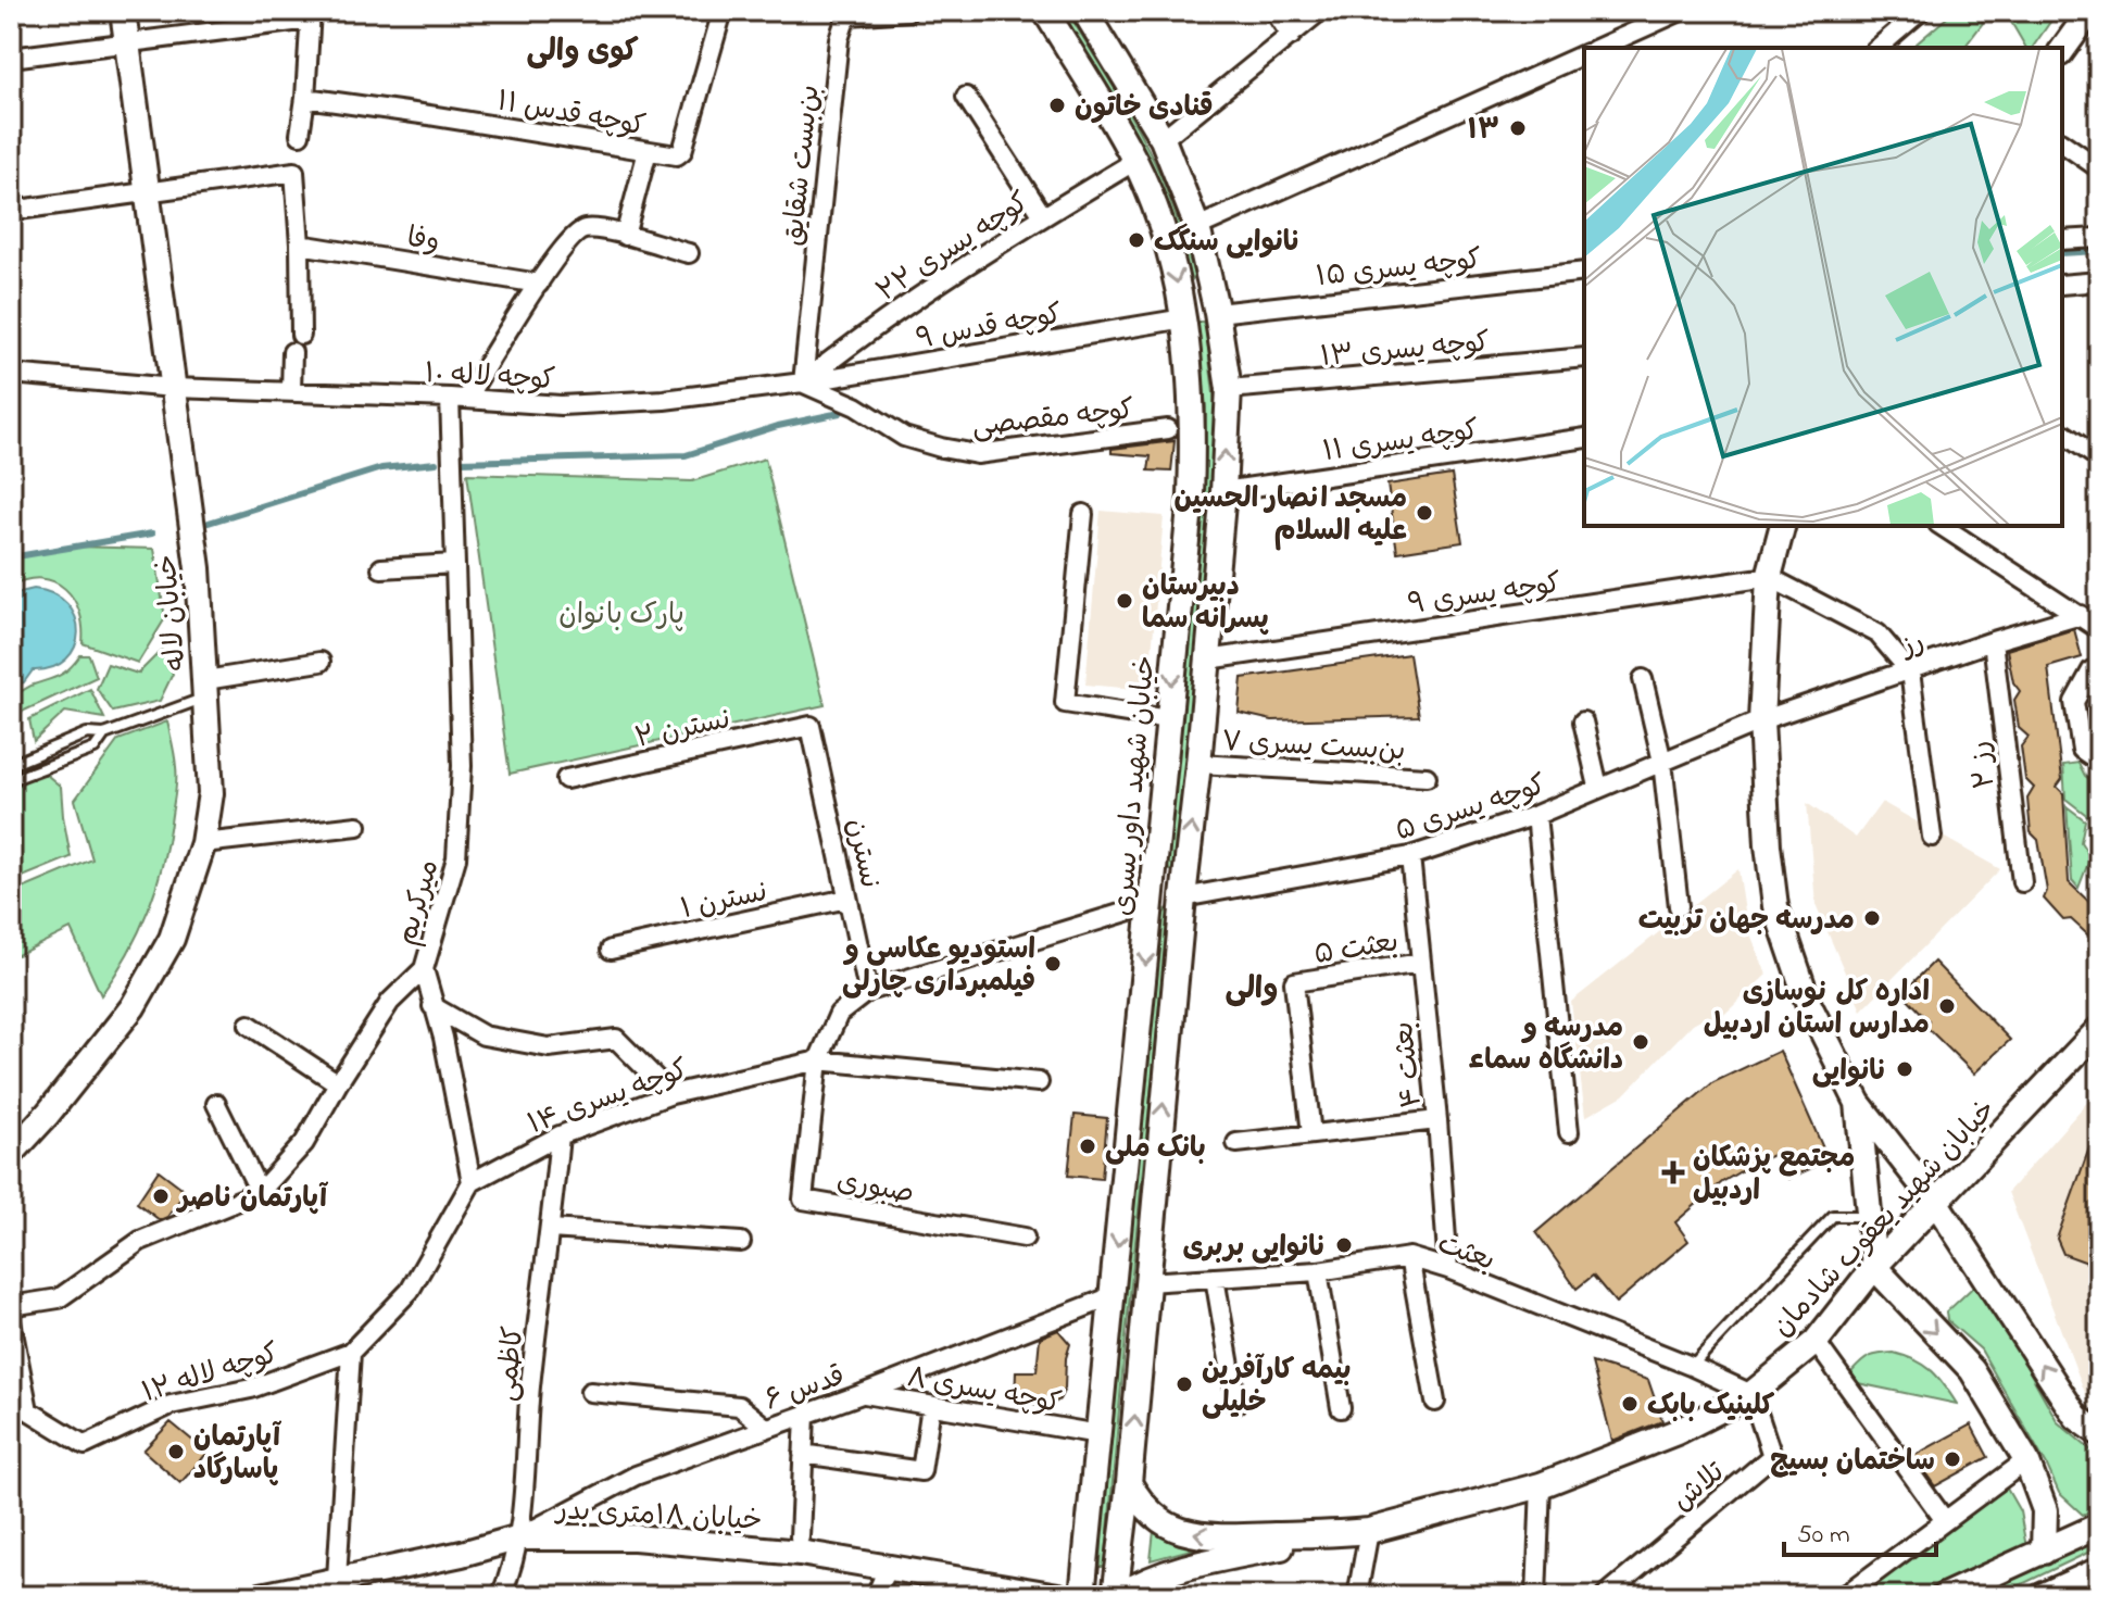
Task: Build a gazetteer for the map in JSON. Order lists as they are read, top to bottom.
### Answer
{
  "streets": {
    "street": [
      "کوچه قدس ۱۱",
      "بن‌بست شقایق",
      "وفا",
      "کوچه یسری ۲۲",
      "کوچه یسری ۱۵",
      "کوچه قدس ۹",
      "کوچه یسری ۱۳",
      "کوچه لاله ۱۰",
      "کوچه مقصصی",
      "کوچه یسری ۱۱",
      "کوچه یسری ۹",
      "خیابان لاله",
      "رز",
      "نسترن ۲",
      "بن‌بست یسری ۷",
      "رز ۲",
      "خیابان شهید داور یسری",
      "کوچه یسری ۵",
      "نسترن",
      "نسترن ۱",
      "میرکریم",
      "بعثت ۵",
      "بعثت ۴",
      "کوچه یسری ۱۴",
      "صبوری",
      "خیابان شهید یعقوب شادمان",
      "بعثت",
      "کاظمی",
      "کوچه لاله ۱۲",
      "قدس ۶",
      "کوچه یسری ۸",
      "تلاش",
      "خیابان ۱۸متری بدر"
    ]
  },
  "crossings": [
    ["بن‌بست شقایق", "کوچه یسری ۲۲"],
    ["بن‌بست شقایق", "کوچه قدس ۹"],
    ["بن‌بست شقایق", "کوچه لاله ۱۰"],
    ["بن‌بست شقایق", "کوچه مقصصی"],
    ["کوچه یسری ۲۲", "کوچه قدس ۹"],
    ["کوچه یسری ۲۲", "کوچه لاله ۱۰"],
    ["کوچه یسری ۲۲", "کوچه مقصصی"],
    ["کوچه یسری ۲۲", "خیابان شهید داور یسری"],
    ["کوچه قدس ۹", "کوچه لاله ۱۰"],
    ["کوچه قدس ۹", "کوچه مقصصی"],
    ["کوچه قدس ۹", "خیابان شهید داور یسری"],
    ["کوچه لاله ۱۰", "کوچه مقصصی"],
    ["کوچه لاله ۱۰", "خیابان لاله"],
    ["کوچه لاله ۱۰", "میرکریم"],
    ["رز", "رز ۲"],
    ["رز", "کوچه یسری ۵"],
    ["نسترن ۲", "نسترن"],
    ["خیابان شهید داور یسری", "قدس ۶"],
    ["خیابان شهید داور یسری", "کوچه یسری ۸"],
    ["کوچه یسری ۵", "بعثت ۴"],
    ["نسترن", "نسترن ۱"],
    ["بعثت ۵", "بعثت ۴"],
    ["بعثت ۴", "بعثت"],
    ["کوچه یسری ۱۴", "صبوری"],
    ["کوچه یسری ۱۴", "کاظمی"],
    ["خیابان شهید یعقوب شادمان", "بعثت"],
    ["خیابان شهید یعقوب شادمان", "تلاش"],
    ["بعثت", "تلاش"],
    ["کاظمی", "قدس ۶"],
    ["کاظمی", "خیابان ۱۸متری بدر"],
    ["قدس ۶", "کوچه یسری ۸"],
    ["قدس ۶", "خیابان ۱۸متری بدر"]
  ],
  "districts": ["کوی والی", "والی"],
  "parks": ["پارک بانوان"],
  "places": {
    "other": [
      "قنادی خاتون",
      "۱۳",
      "نانوایی سنگک",
      "مسجد انصار الحسین علیه السلام",
      "دبیرستان پسرانه سما",
      "مدرسه جهان تربیت",
      "استودیو عکاسی و فیلمبرداری چارلی",
      "اداره کل نوسازی مدارس استان اردبیل",
      "مدرسه و دانشگاه سماء",
      "نانوایی",
      "بانک ملی",
      "آپارتمان ناصر",
      "نانوایی بربری",
      "بیمه کارآفرین خلیلی",
      "کلینیک بابک",
      "آپارتمان پاسارگاد",
      "ساختمان بسیج"
    ],
    "health": ["مجتمع پزشکان اردبیل"]
  },
  "scale_bar": "50 m"
}
